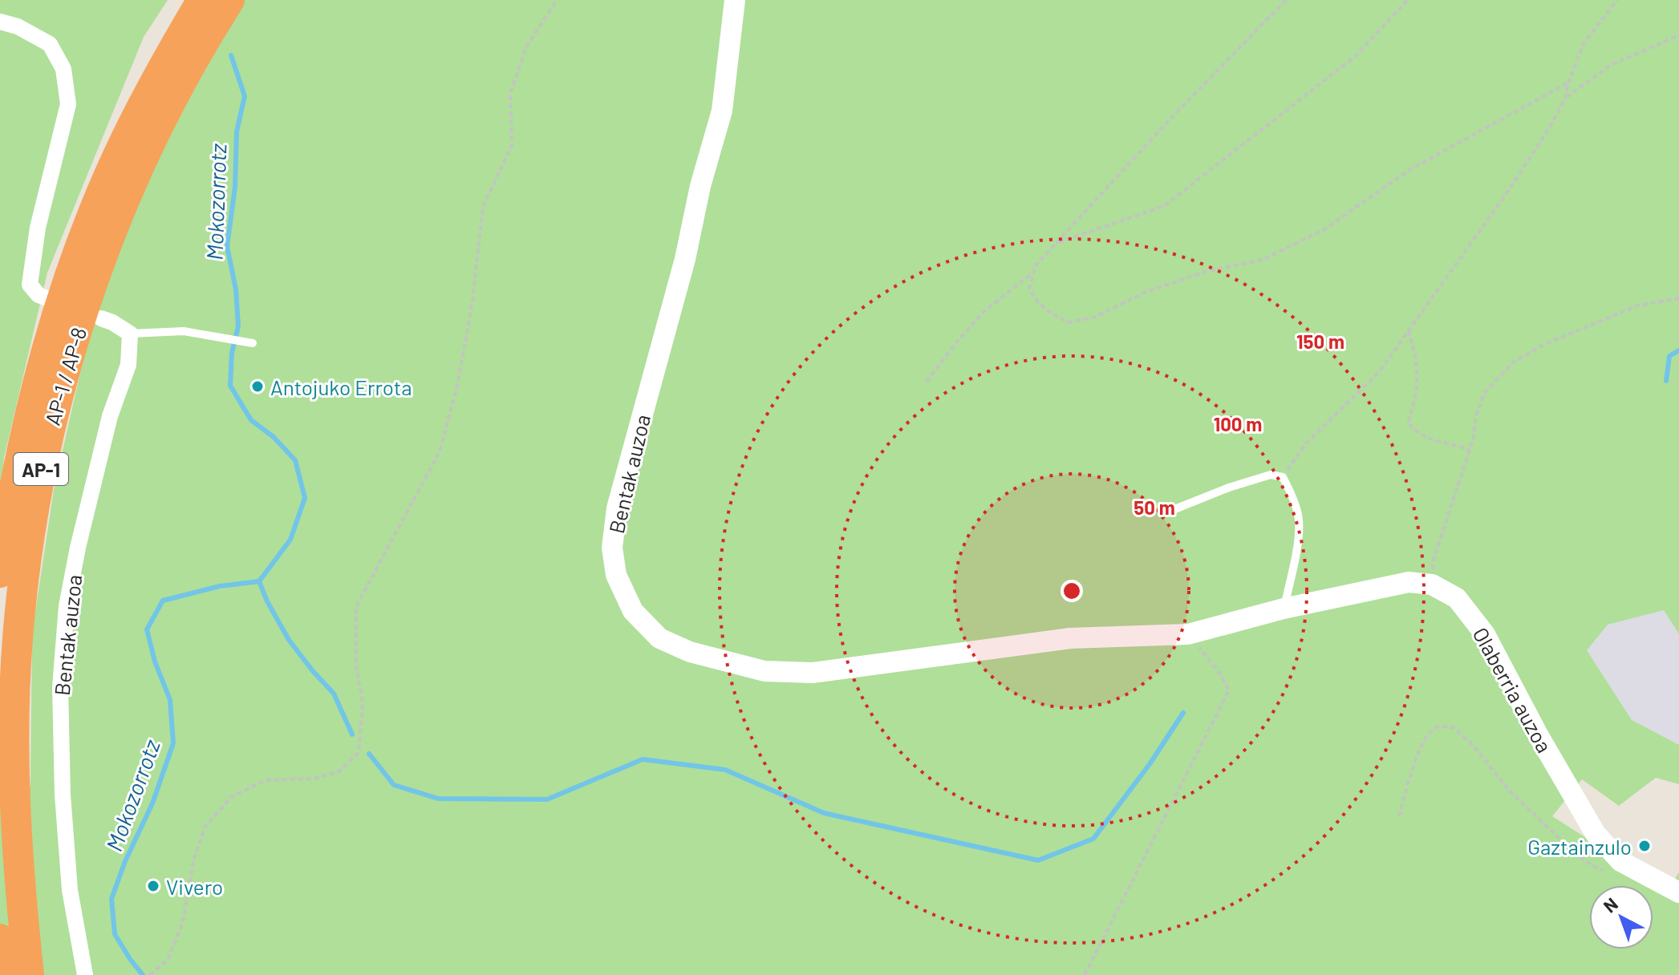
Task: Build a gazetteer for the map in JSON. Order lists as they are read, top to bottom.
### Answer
{
  "streets": {
    "highway": ["AP-1 / AP-8", "AP-1"],
    "street": ["Bentak auzoa", "Olaberria auzoa"]
  },
  "water": ["Mokozorrotz"],
  "places": ["Antojuko Errota", "Gaztainzulo", "Vivero"],
  "north": "top left",
  "rings": ["150 m", "100 m", "50 m"]
}
